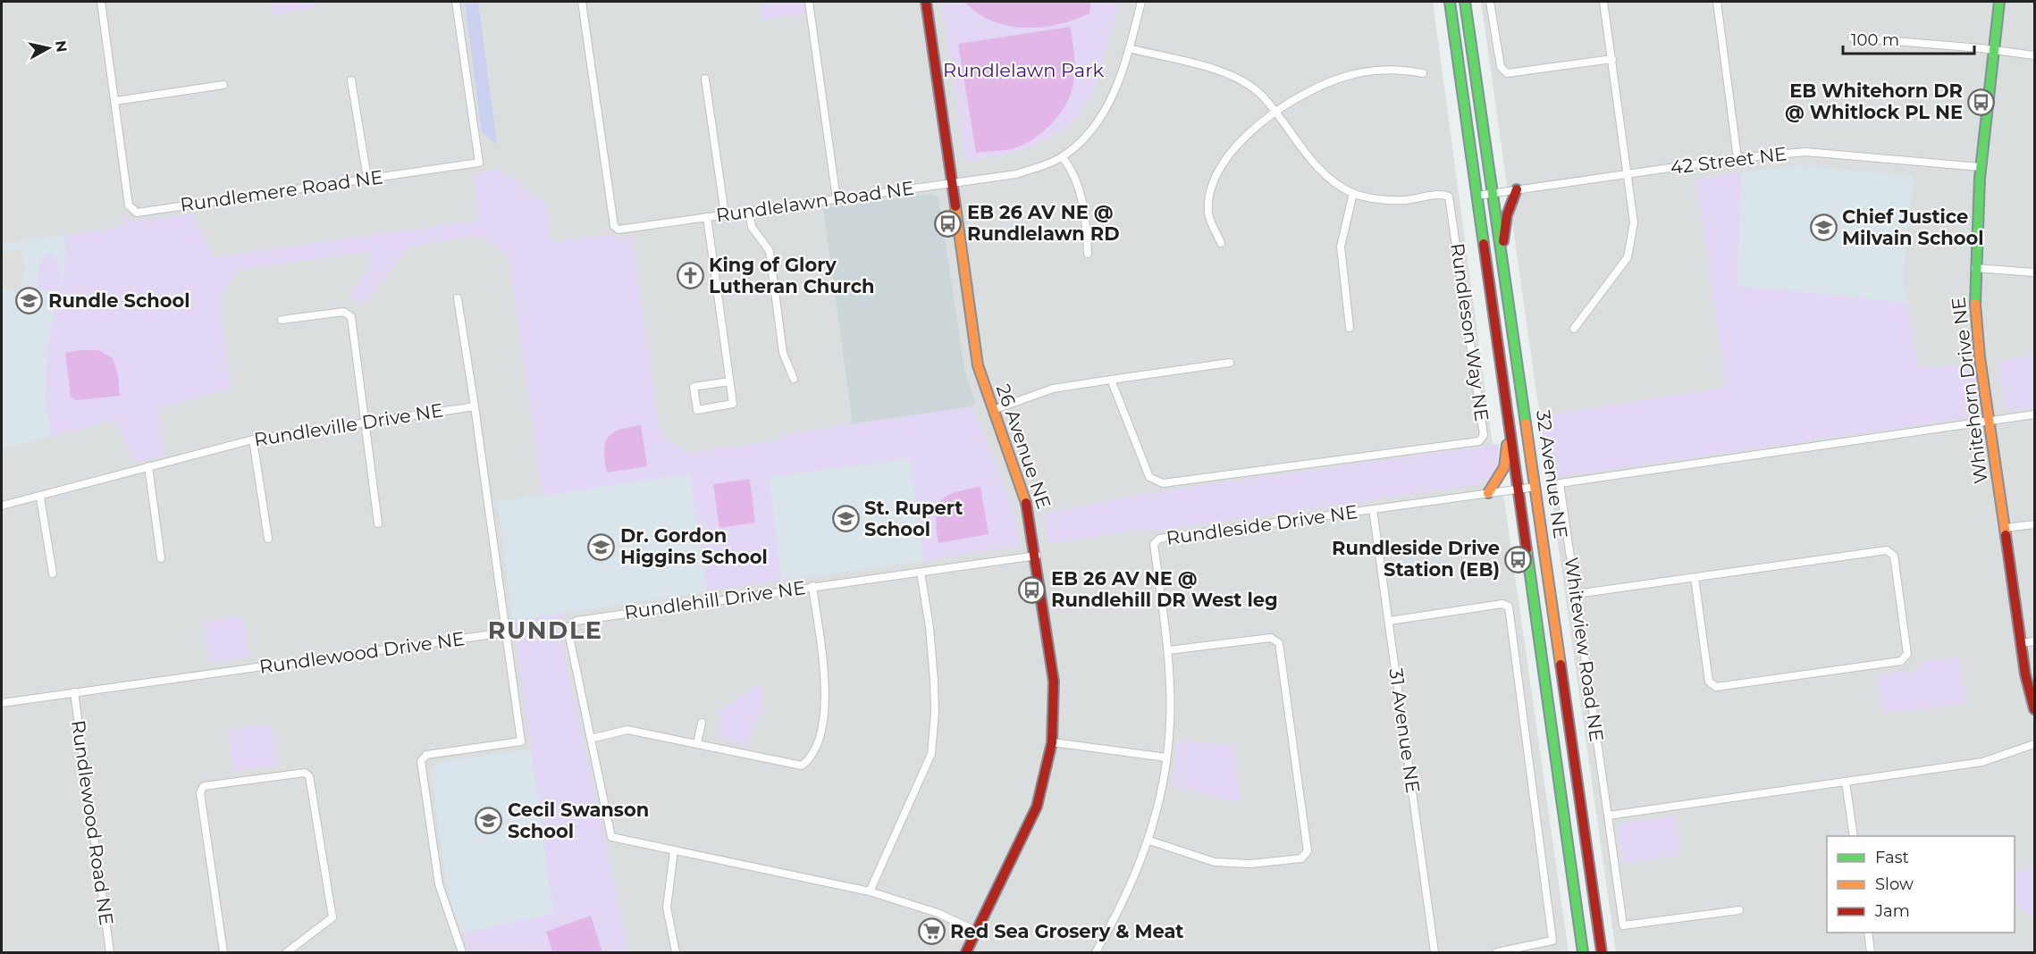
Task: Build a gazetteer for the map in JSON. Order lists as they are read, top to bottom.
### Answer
{
  "streets": {
    "main road": ["Whitehorn Drive NE", "26 Avenue NE", "32 Avenue NE"],
    "street": [
      "42 Street NE",
      "Rundlemere Road NE",
      "Rundlelawn Road NE",
      "Rundleson Way NE",
      "Rundleville Drive NE",
      "Rundleside Drive NE",
      "Rundlehill Drive NE",
      "Whiteview Road NE",
      "Rundlewood Drive NE",
      "31 Avenue NE",
      "Rundlewood Road NE"
    ]
  },
  "crossings": [
    ["42 Street NE", "Whitehorn Drive NE"],
    ["42 Street NE", "32 Avenue NE"],
    ["Rundlelawn Road NE", "Rundleson Way NE"],
    ["Rundlelawn Road NE", "26 Avenue NE"],
    ["Whitehorn Drive NE", "Whiteview Road NE"],
    ["26 Avenue NE", "Rundlehill Drive NE"],
    ["32 Avenue NE", "Rundleside Drive NE"],
    ["Rundleside Drive NE", "31 Avenue NE"],
    ["Rundlewood Drive NE", "Rundlewood Road NE"]
  ],
  "districts": ["RUNDLE"],
  "parks": ["Rundlelawn Park"],
  "places": {
    "bus stop": [
      "EB Whitehorn DR @ Whitlock PL NE",
      "EB 26 AV NE @ Rundlelawn RD",
      "Rundleside Drive Station (EB)",
      "EB 26 AV NE @ Rundlehill DR West leg"
    ],
    "school or university": [
      "Chief Justice Milvain School",
      "Rundle School",
      "St. Rupert School",
      "Dr. Gordon Higgins School",
      "Cecil Swanson School"
    ],
    "church": ["King of Glory Lutheran Church"],
    "supermarket": ["Red Sea Grosery & Meat"]
  },
  "legend": ["Fast", "Slow", "Jam"],
  "scale_bar": "100 m",
  "north": "right"
}
